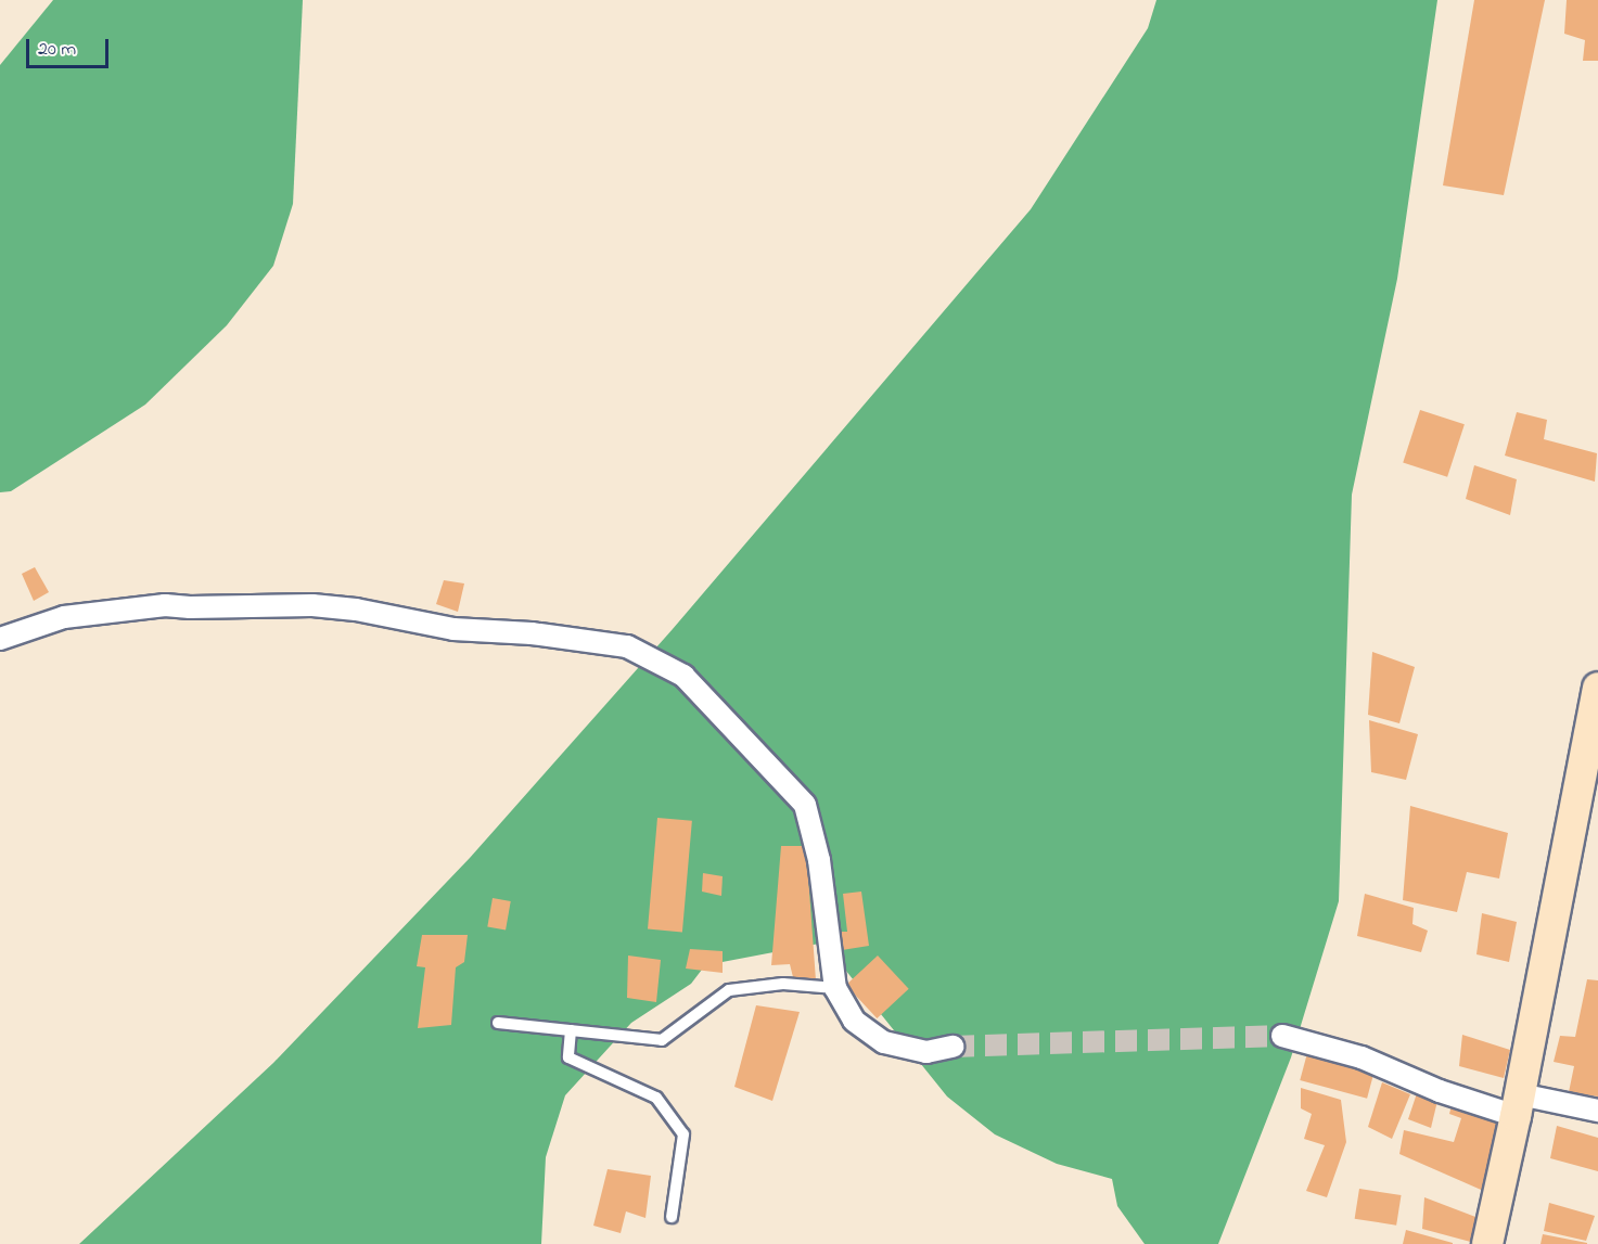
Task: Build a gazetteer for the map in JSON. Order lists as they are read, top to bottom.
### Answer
{
  "scale_bar": "20 m"
}
